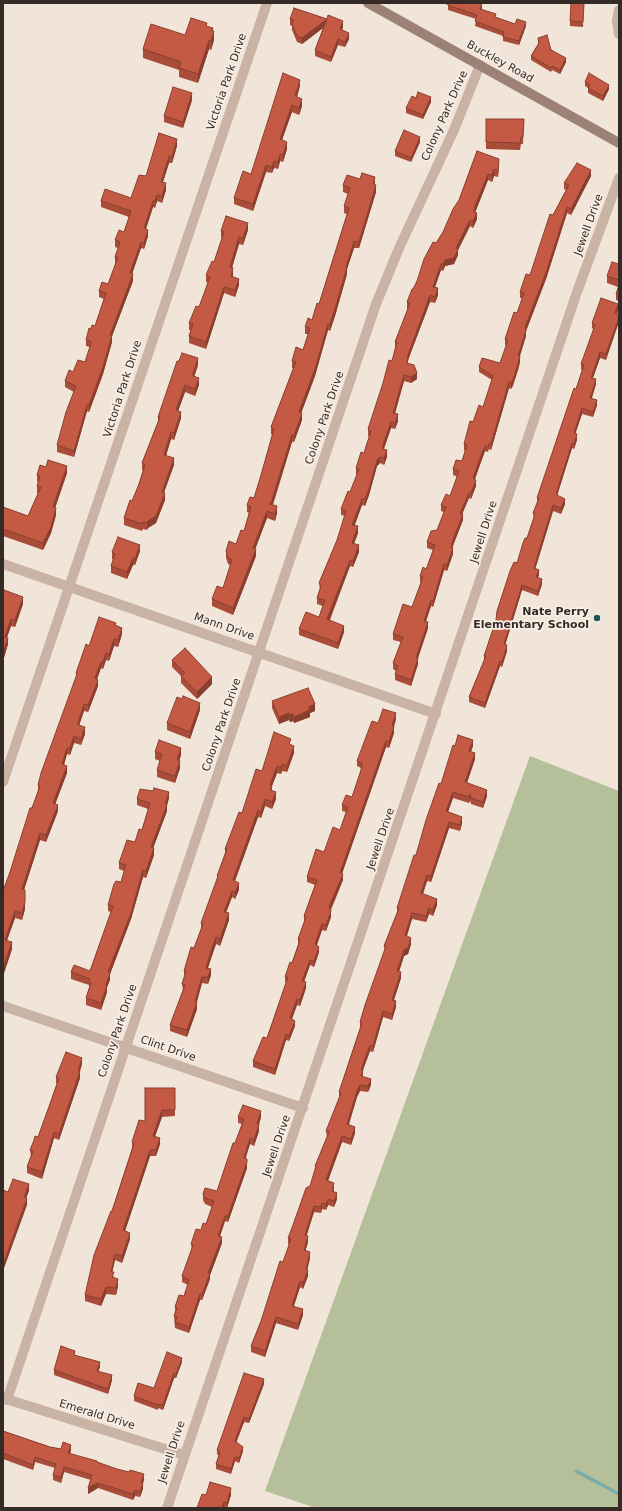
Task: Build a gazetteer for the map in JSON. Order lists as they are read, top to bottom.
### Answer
{
  "streets": {
    "street": [
      "Buckley Road",
      "Victoria Park Drive",
      "Colony Park Drive",
      "Jewell Drive",
      "Mann Drive",
      "Clint Drive",
      "Emerald Drive"
    ]
  },
  "crossings": [
    ["Buckley Road", "Colony Park Drive"],
    ["Victoria Park Drive", "Mann Drive"],
    ["Colony Park Drive", "Mann Drive"],
    ["Colony Park Drive", "Clint Drive"],
    ["Colony Park Drive", "Emerald Drive"],
    ["Jewell Drive", "Mann Drive"],
    ["Jewell Drive", "Clint Drive"],
    ["Jewell Drive", "Emerald Drive"]
  ],
  "places": ["Nate Perry Elementary School"]
}
